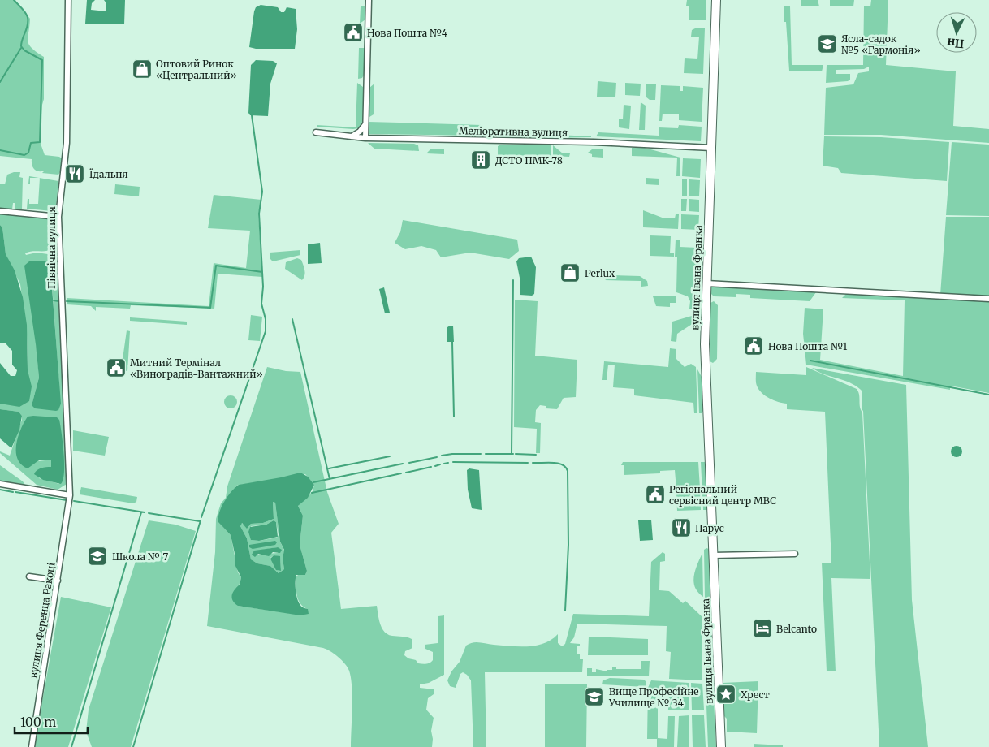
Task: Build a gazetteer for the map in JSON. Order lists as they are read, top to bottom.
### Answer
{
  "streets": {
    "main road": ["вулиця Івана Франка"],
    "street": ["Меліоративна вулиця", "Північна вулиця", "вулиця Ференца Ракоці"]
  },
  "crossings": [
    ["Меліоративна вулиця", "вулиця Івана Франка"],
    ["Північна вулиця", "вулиця Ференца Ракоці"]
  ],
  "places": {
    "public building": [
      "Нова Пошта №4",
      "Нова Пошта №1",
      "Митний Термінал «Виноградів-Вантажний»",
      "Регіональний сервісний центр МВС"
    ],
    "school or university": ["Ясла-садок №5 «Гармонія»", "Школа № 7", "Вище Професійне Училище № 34"],
    "shop": ["Оптовий Ринок «Центральний»", "Perlux"],
    "building": ["ДСТО ПМК-78"],
    "restaurant": ["Їдальня", "Парус"],
    "hotel": ["Belcanto"],
    "place": ["Хрест"]
  },
  "scale_bar": "100 m",
  "north": "bottom"
}
